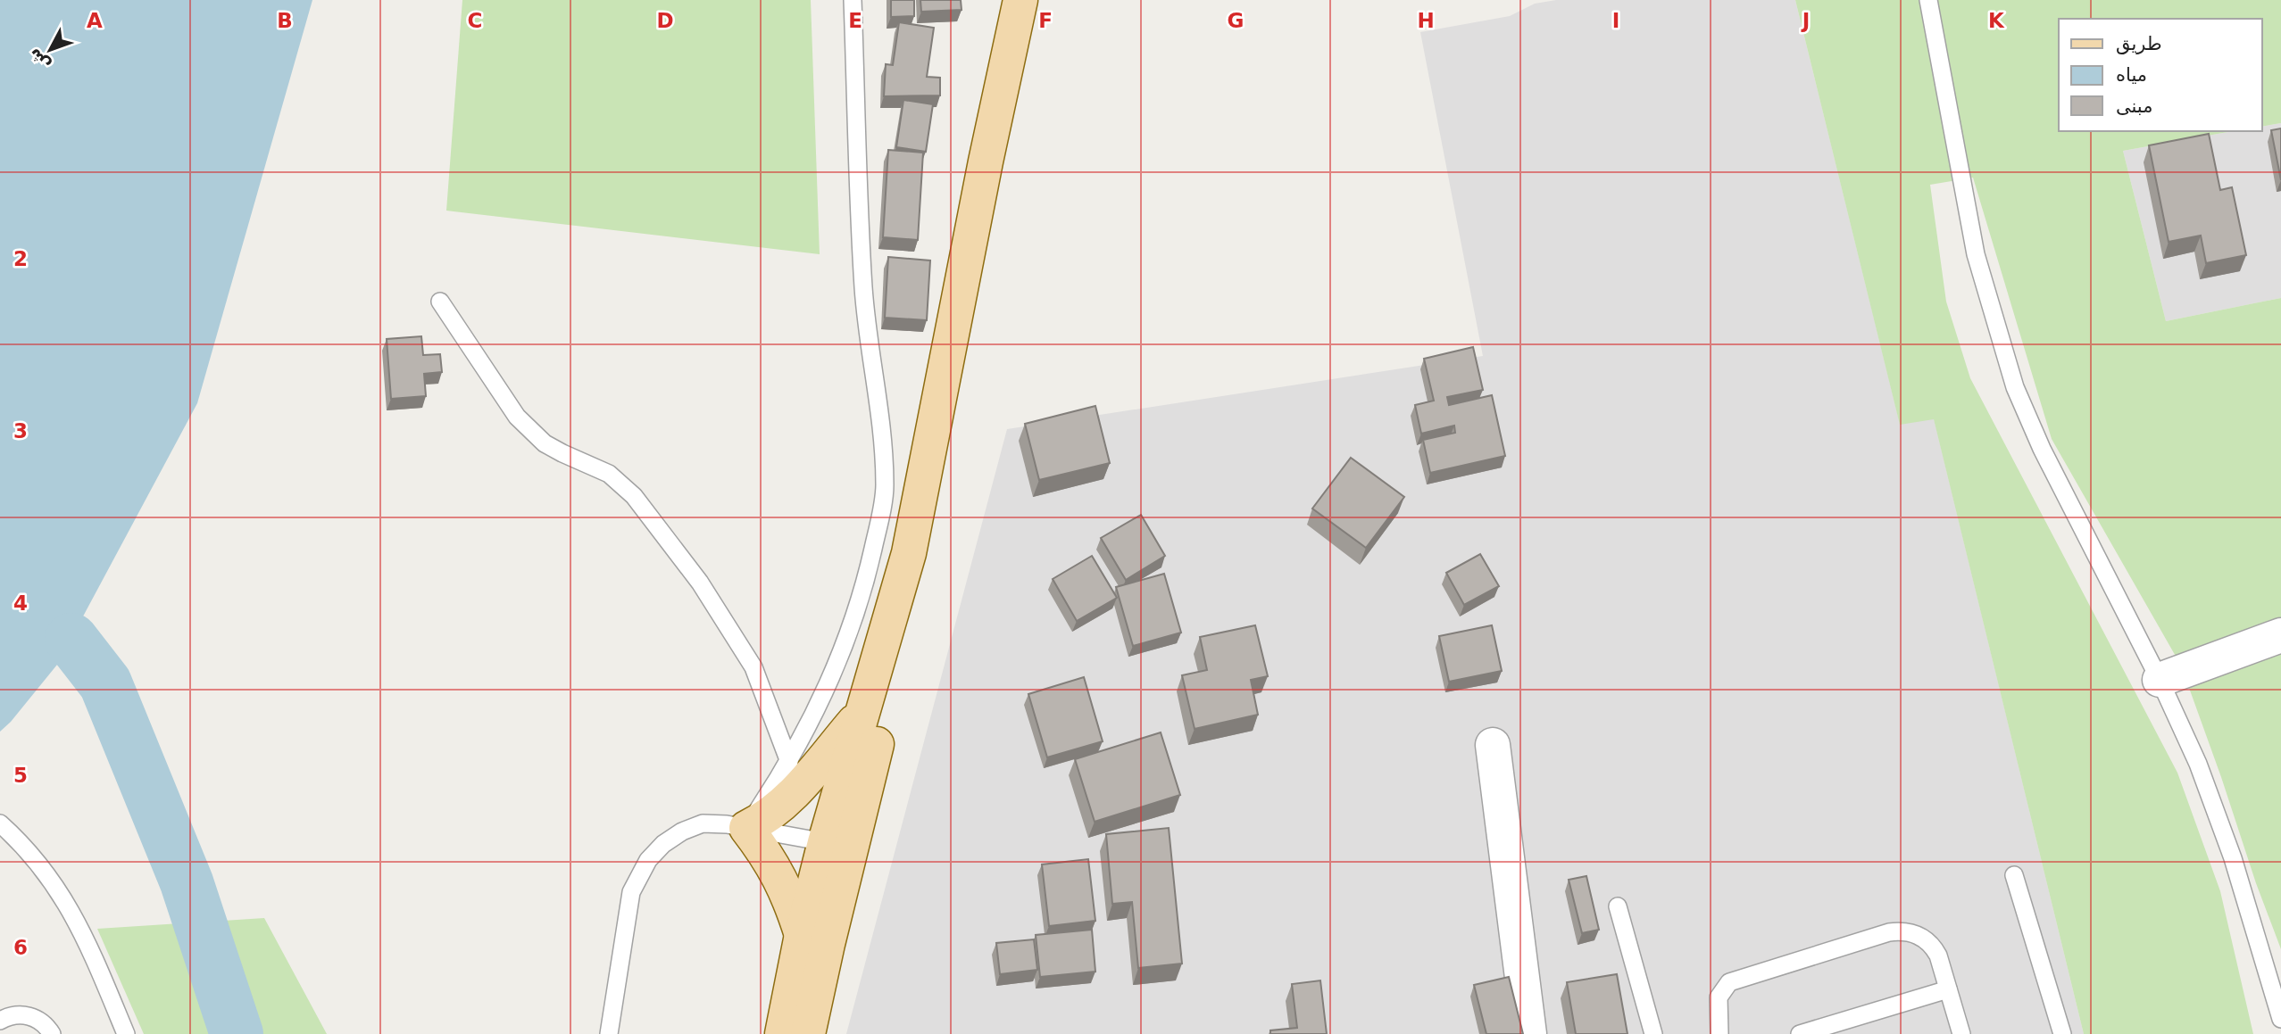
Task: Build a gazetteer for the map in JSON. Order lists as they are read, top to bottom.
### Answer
{
  "legend": ["طريق", "مياه", "مبنى"],
  "north": "bottom left",
  "grid": {
    "columns": [
      "A",
      "B",
      "C",
      "D",
      "E",
      "F",
      "G",
      "H",
      "I",
      "J",
      "K"
    ],
    "rows": [
      "2",
      "3",
      "4",
      "5",
      "6"
    ]
  }
}
